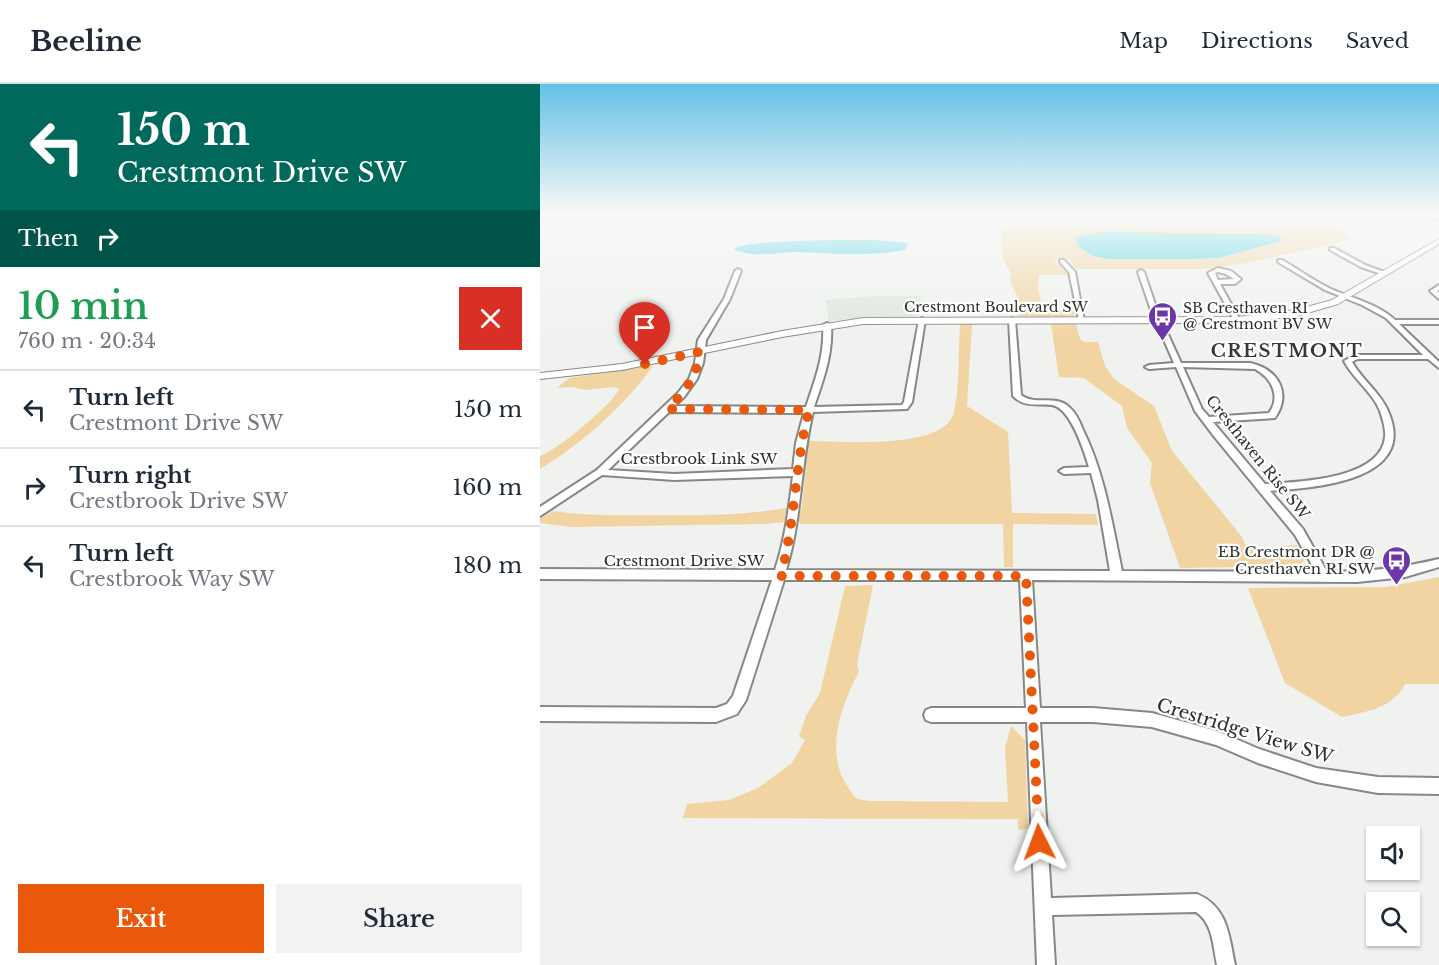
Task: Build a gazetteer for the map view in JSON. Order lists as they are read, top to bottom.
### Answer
{
  "streets": {
    "street": [
      "Crestmont Boulevard SW",
      "Cresthaven Rise SW",
      "Crestbrook Link SW",
      "Crestmont Drive SW",
      "Crestridge View SW"
    ]
  },
  "crossings": [
    ["Crestmont Boulevard SW", "Cresthaven Rise SW"],
    ["Cresthaven Rise SW", "Crestmont Drive SW"]
  ],
  "districts": ["CRESTMONT"],
  "places": {
    "bus stop": ["SB Cresthaven RI @ Crestmont BV SW", "EB Crestmont DR @ Cresthaven RI SW"]
  },
  "page": {
    "header": "Beeline",
    "nav": ["Map", "Directions", "Saved"],
    "turn": ["150 m", "Crestmont Drive SW"],
    "then": "Then",
    "heading": ["10 min", "760 m · 20:34"],
    "list": [
      {
        "name": "Turn left",
        "note": "Crestmont Drive SW",
        "value": "150 m"
      },
      {
        "name": "Turn right",
        "note": "Crestbrook Drive SW",
        "value": "160 m"
      },
      {
        "name": "Turn left",
        "note": "Crestbrook Way SW",
        "value": "180 m"
      }
    ],
    "buttons": ["Exit", "Share"]
  }
}
